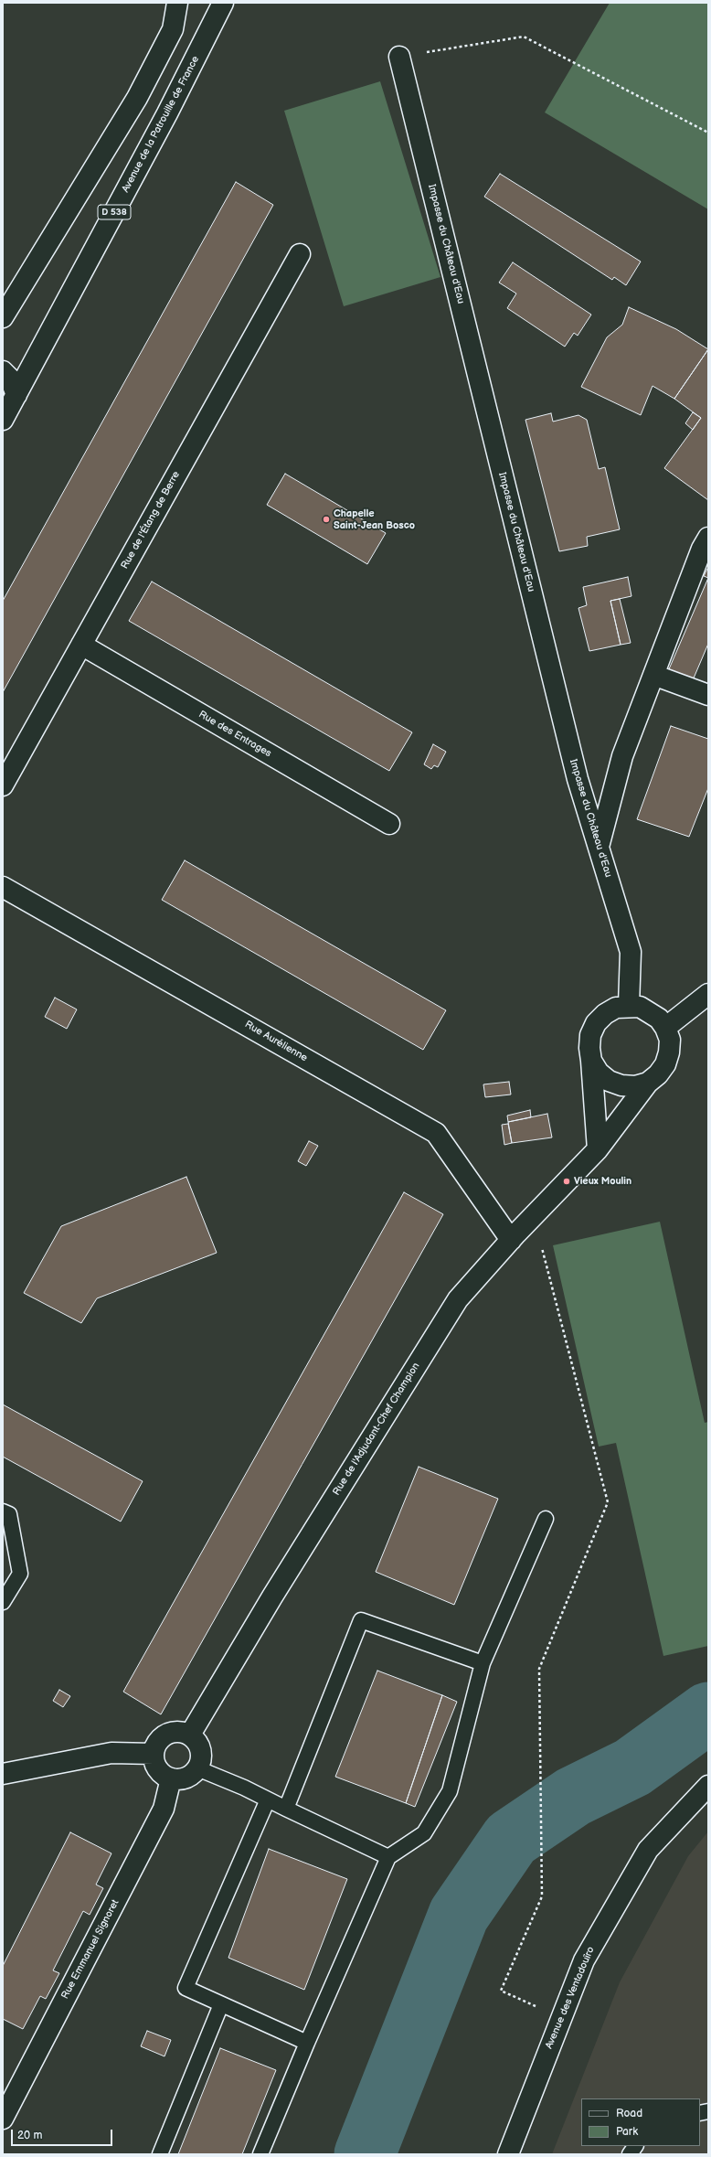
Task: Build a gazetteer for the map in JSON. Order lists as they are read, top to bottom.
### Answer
{
  "streets": {
    "street": [
      "Avenue de la Patrouille de France",
      "D 538",
      "Impasse du Château d'Eau",
      "Rue de l'Étang de Berre",
      "Rue des Entrages",
      "Rue Aurélienne",
      "Rue de l'Adjudant-Chef Champion",
      "Rue Emmanuel Signoret",
      "Avenue des Ventadouïro"
    ]
  },
  "crossings": [
    ["Impasse du Château d'Eau", "Rue de l'Adjudant-Chef Champion"],
    ["Rue de l'Étang de Berre", "Rue des Entrages"],
    ["Rue Aurélienne", "Rue de l'Adjudant-Chef Champion"],
    ["Rue de l'Adjudant-Chef Champion", "Rue Emmanuel Signoret"]
  ],
  "places": ["Chapelle Saint-Jean Bosco", "Vieux Moulin"],
  "legend": ["Road", "Park"],
  "scale_bar": "20 m"
}
